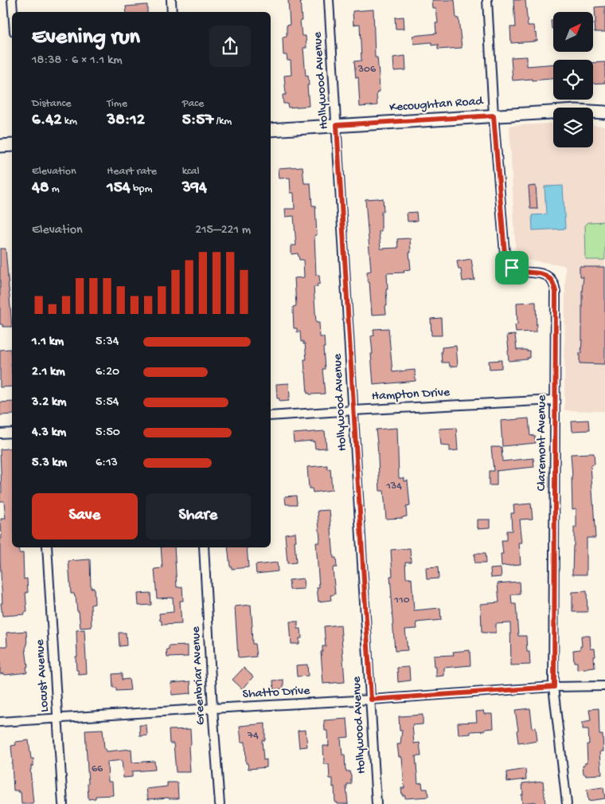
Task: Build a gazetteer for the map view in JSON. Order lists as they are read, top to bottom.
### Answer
{
  "streets": {
    "main road": ["Kecoughtan Road"],
    "street": [
      "Hollywood Avenue",
      "Hampton Drive",
      "Claremont Avenue",
      "Locust Avenue",
      "Greenbriar Avenue",
      "Shatto Drive"
    ]
  },
  "crossings": [
    ["Hollywood Avenue", "Kecoughtan Road"],
    ["Hollywood Avenue", "Hampton Drive"],
    ["Hollywood Avenue", "Shatto Drive"],
    ["Kecoughtan Road", "Claremont Avenue"],
    ["Hampton Drive", "Claremont Avenue"],
    ["Claremont Avenue", "Shatto Drive"],
    ["Locust Avenue", "Shatto Drive"],
    ["Greenbriar Avenue", "Shatto Drive"]
  ],
  "house_numbers": [
    "306",
    "134",
    "110",
    "74",
    "66"
  ],
  "north": "top right",
  "page": {
    "heading": ["Evening run", "18:38 · 6 × 1.1 km"],
    "stats": [
      ["Distance", "6.42 km"],
      ["Time", "38:12"],
      ["Pace", "5:57 /km"],
      ["Elevation", "48 m"],
      ["Heart rate", "154 bpm"],
      ["kcal", "394"]
    ],
    "chart": ["Elevation", "215–221 m"],
    "list": [
      {
        "name": "1.1 km",
        "note": "5:34"
      },
      {
        "name": "2.1 km",
        "note": "6:20"
      },
      {
        "name": "3.2 km",
        "note": "5:54"
      },
      {
        "name": "4.3 km",
        "note": "5:50"
      },
      {
        "name": "5.3 km",
        "note": "6:13"
      }
    ],
    "buttons": ["Save", "Share"]
  }
}
